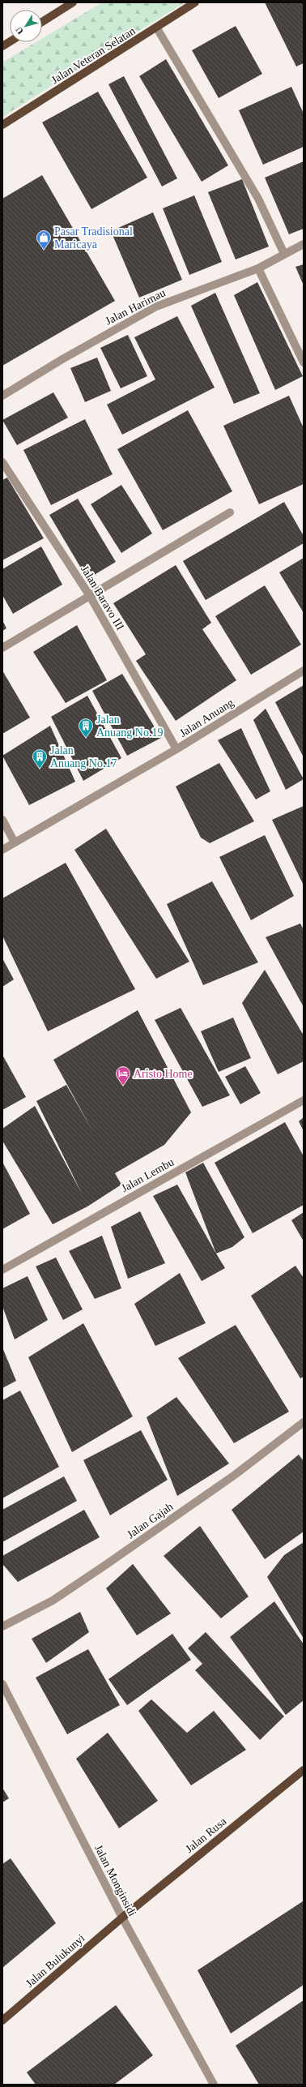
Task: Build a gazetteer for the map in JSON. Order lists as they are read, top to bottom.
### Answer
{
  "streets": {
    "main road": ["Jalan Veteran Selatan", "Jalan Rusa", "Jalan Bulukunyi"],
    "street": [
      "Jalan Harimau",
      "Jalan Baravo III",
      "Jalan Anuang",
      "Jalan Lembu",
      "Jalan Gajah",
      "Jalan Monginsidi"
    ]
  },
  "crossings": [
    ["Jalan Baravo III", "Jalan Anuang"],
    ["Jalan Rusa", "Jalan Monginsidi"],
    ["Jalan Rusa", "Jalan Bulukunyi"],
    ["Jalan Monginsidi", "Jalan Bulukunyi"]
  ],
  "places": {
    "shop": ["Pasar Tradisional Maricaya"],
    "building": ["Jalan Anuang No.19", "Jalan Anuang No.17"],
    "hotel": ["Aristo Home"]
  },
  "north": "bottom left"
}
